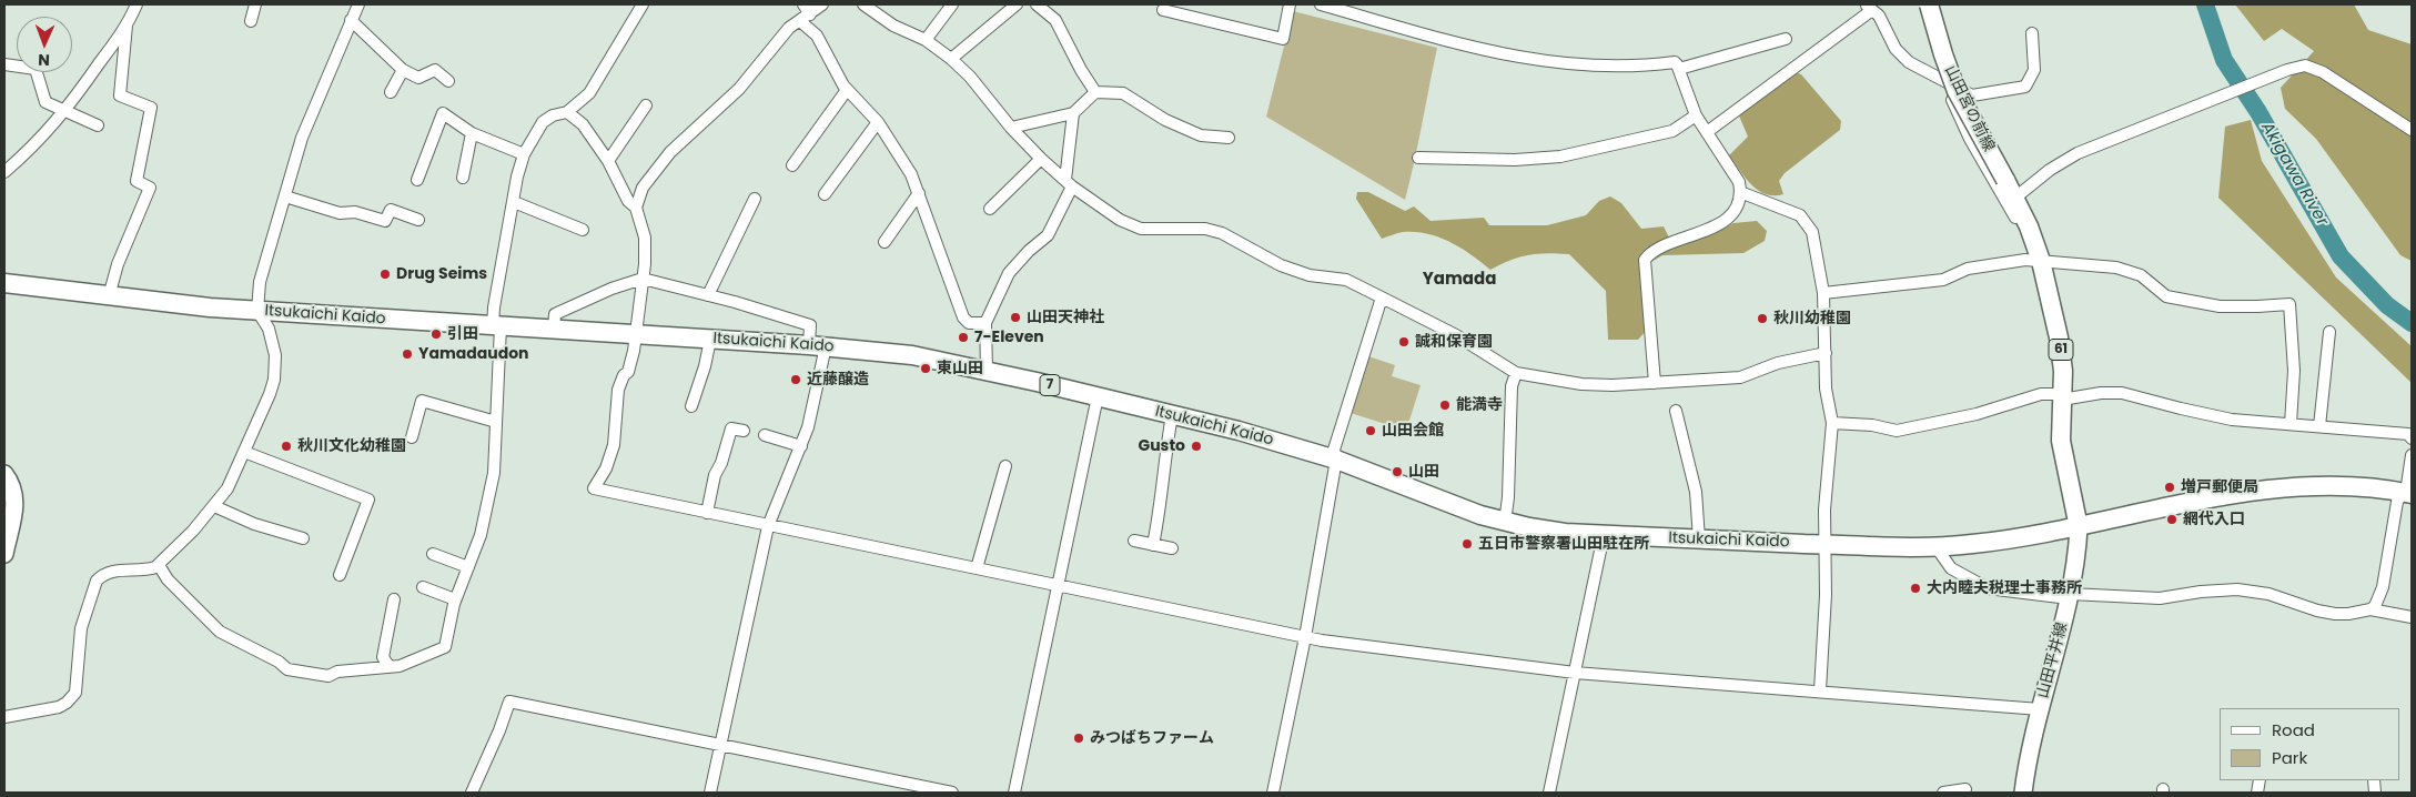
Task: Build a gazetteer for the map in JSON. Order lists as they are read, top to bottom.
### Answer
{
  "streets": {
    "main road": [
      "山田宮の前線",
      "Itsukaichi Kaido",
      "61",
      "7",
      "山田平井線"
    ]
  },
  "crossings": [
    ["山田宮の前線", "61"],
    ["Itsukaichi Kaido", "61"],
    ["Itsukaichi Kaido", "山田平井線"],
    ["61", "山田平井線"]
  ],
  "districts": ["Yamada"],
  "water": ["Akigawa River"],
  "places": [
    "Drug Seims",
    "山田天神社",
    "秋川幼稚園",
    "引田",
    "7-Eleven",
    "誠和保育園",
    "Yamadaudon",
    "東山田",
    "近藤醸造",
    "能満寺",
    "山田会館",
    "秋川文化幼稚園",
    "Gusto",
    "山田",
    "増戸郵便局",
    "網代入口",
    "五日市警察署山田駐在所",
    "大内睦夫税理士事務所",
    "みつばちファーム"
  ],
  "legend": ["Road", "Park"],
  "north": "bottom"
}
